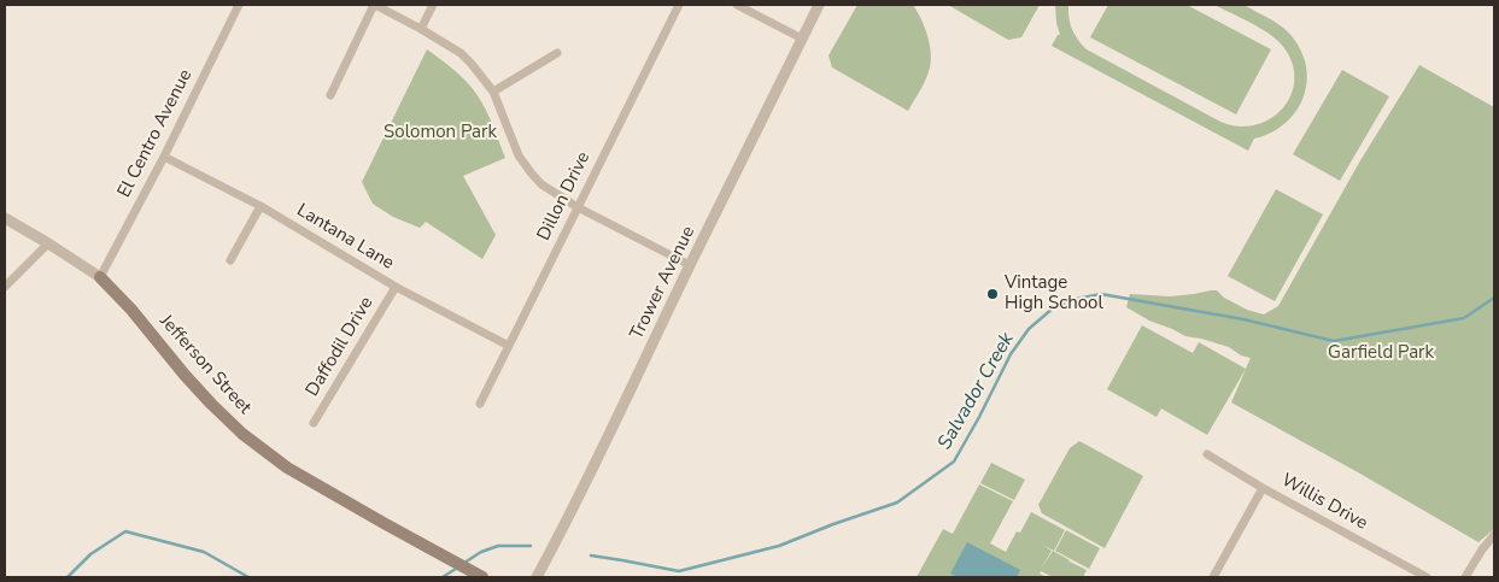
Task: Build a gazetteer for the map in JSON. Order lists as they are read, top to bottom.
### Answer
{
  "streets": {
    "main road": ["Jefferson Street"],
    "street": [
      "El Centro Avenue",
      "Dillon Drive",
      "Lantana Lane",
      "Trower Avenue",
      "Daffodil Drive",
      "Willis Drive"
    ]
  },
  "crossings": [
    ["El Centro Avenue", "Lantana Lane"],
    ["El Centro Avenue", "Jefferson Street"],
    ["Dillon Drive", "Lantana Lane"],
    ["Lantana Lane", "Daffodil Drive"]
  ],
  "water": ["Salvador Creek"],
  "parks": ["Solomon Park", "Garfield Park"],
  "places": ["Vintage High School"]
}
